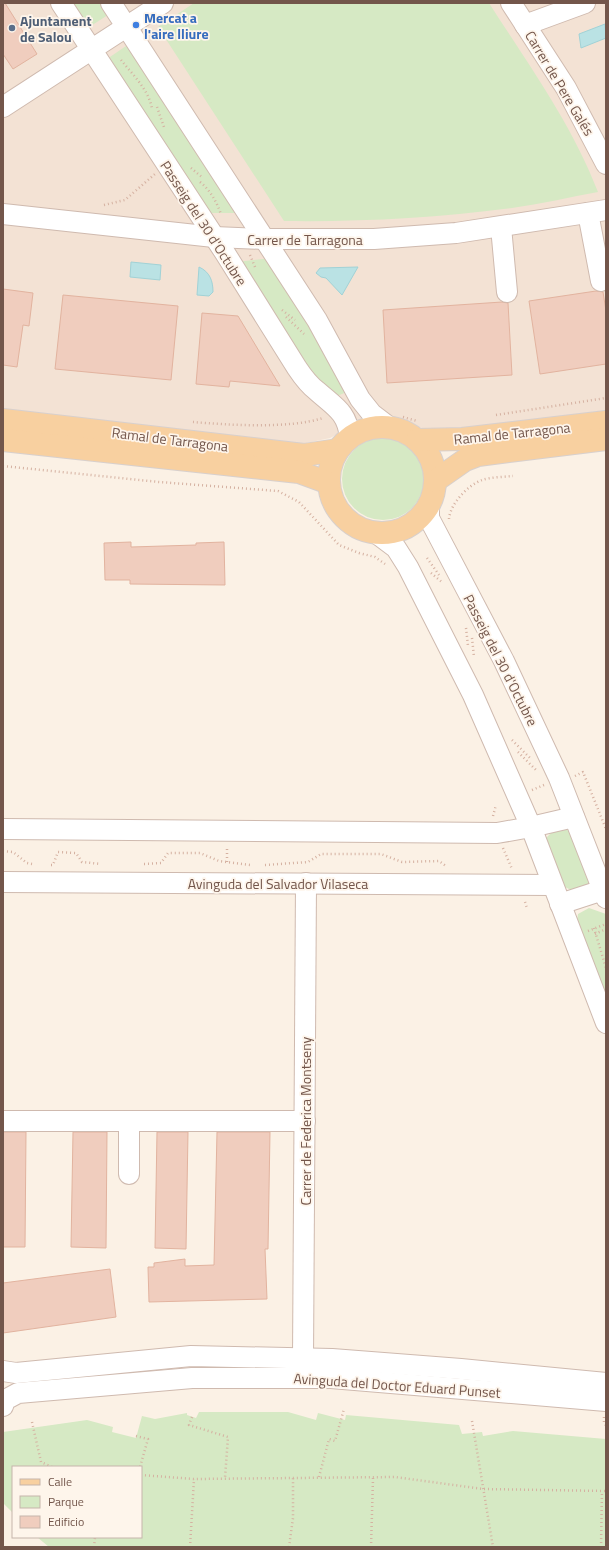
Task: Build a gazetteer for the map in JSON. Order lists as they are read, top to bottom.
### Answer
{
  "streets": {
    "main road": ["Ramal de Tarragona"],
    "street": [
      "Carrer de Pere Galés",
      "Passeig del 30 d'Octubre",
      "Carrer de Tarragona",
      "Avinguda del Salvador Vilaseca",
      "Carrer de Federica Montseny",
      "Avinguda del Doctor Eduard Punset"
    ]
  },
  "crossings": [
    ["Passeig del 30 d'Octubre", "Carrer de Tarragona"],
    ["Passeig del 30 d'Octubre", "Ramal de Tarragona"],
    ["Avinguda del Salvador Vilaseca", "Carrer de Federica Montseny"],
    ["Carrer de Federica Montseny", "Avinguda del Doctor Eduard Punset"]
  ],
  "places": ["Mercat a l'aire lliure", "Ajuntament de Salou"],
  "legend": ["Calle", "Parque", "Edificio"]
}
